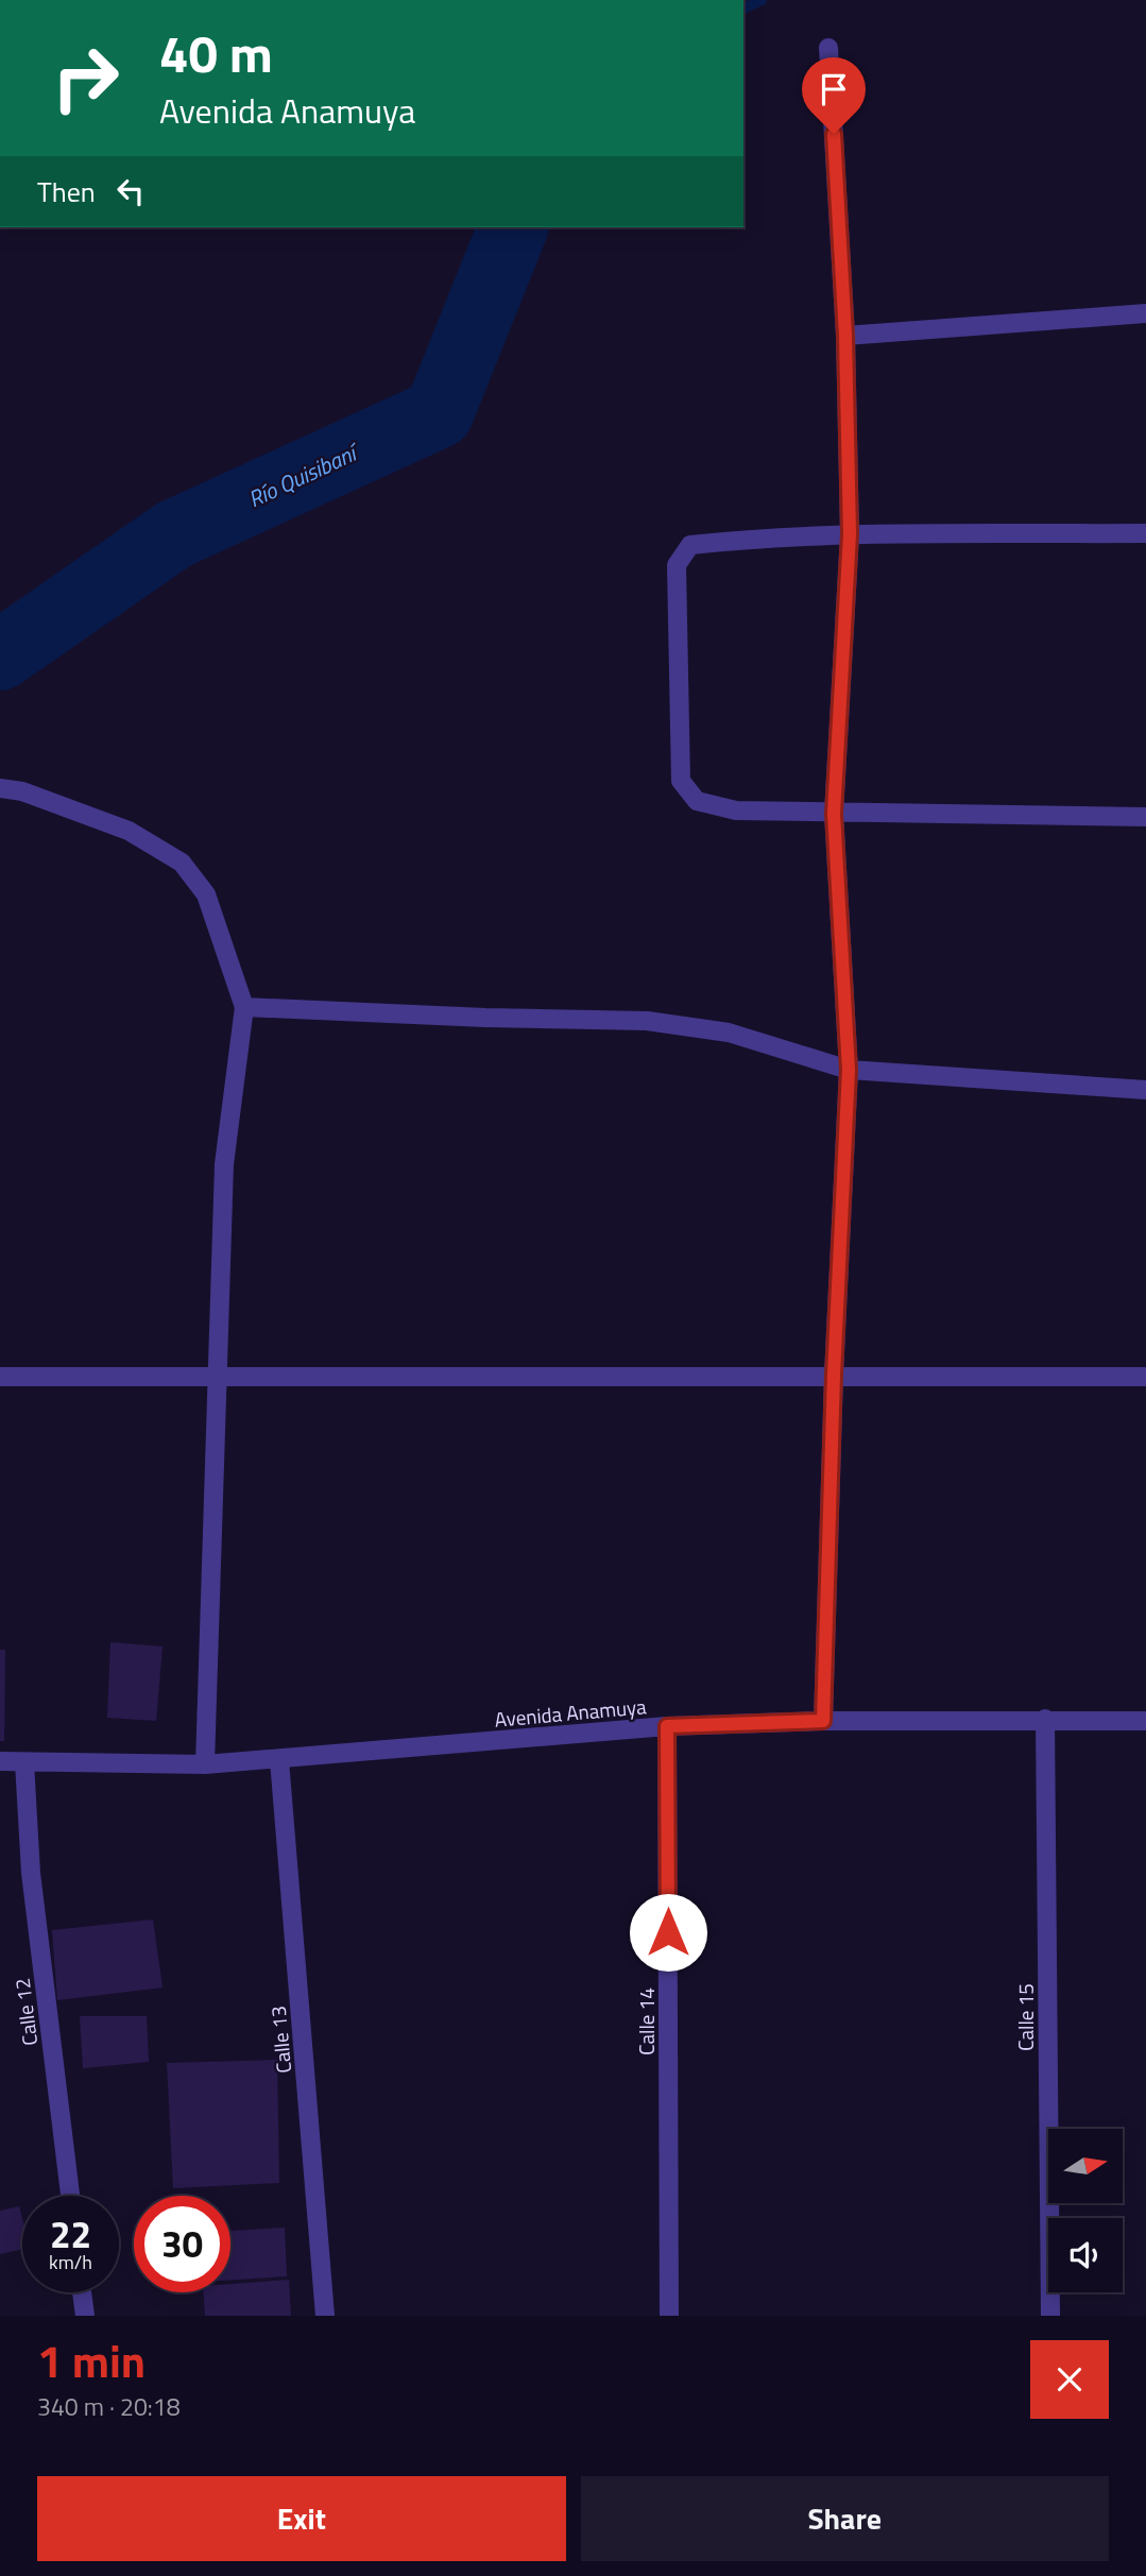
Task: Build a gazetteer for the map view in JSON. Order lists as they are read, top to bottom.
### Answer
{
  "streets": {
    "street": [
      "Avenida Anamuya",
      "Calle 12",
      "Calle 15",
      "Calle 14",
      "Calle 13"
    ]
  },
  "crossings": [
    ["Avenida Anamuya", "Calle 12"],
    ["Avenida Anamuya", "Calle 15"],
    ["Avenida Anamuya", "Calle 14"],
    ["Avenida Anamuya", "Calle 13"]
  ],
  "water": ["Río Quisibaní"],
  "north": "right",
  "page": {
    "turn": ["40 m", "Avenida Anamuya"],
    "then": "Then",
    "speed": "22 km/h",
    "limit": "30",
    "heading": ["1 min", "340 m · 20:18"],
    "buttons": ["Exit", "Share"]
  }
}
